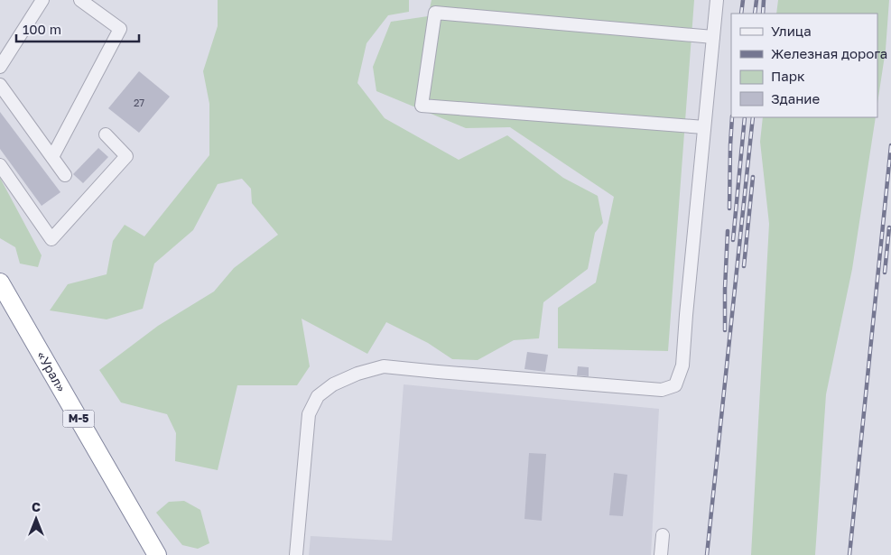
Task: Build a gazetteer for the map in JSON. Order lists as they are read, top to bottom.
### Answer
{
  "streets": {
    "highway": ["«Урал»", "М-5"]
  },
  "house_numbers": ["27"],
  "legend": [
    "Улица",
    "Железная дорога",
    "Парк",
    "Здание"
  ],
  "scale_bar": "100 m",
  "north": "top"
}
